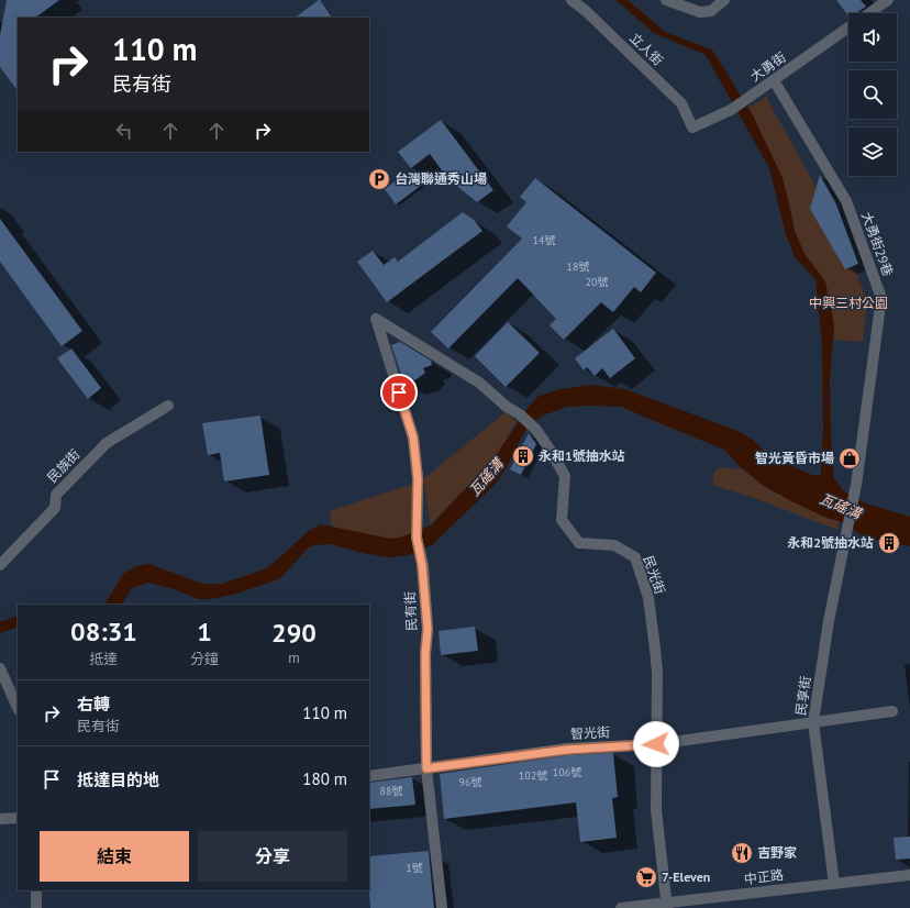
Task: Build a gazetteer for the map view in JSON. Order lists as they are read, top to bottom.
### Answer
{
  "streets": {
    "street": [
      "立人街",
      "大勇街",
      "大勇街29巷",
      "民族街",
      "民光街",
      "民有街",
      "民享街",
      "智光街",
      "中正路"
    ]
  },
  "crossings": [
    ["立人街", "大勇街"],
    ["大勇街", "大勇街29巷"],
    ["大勇街29巷", "民享街"],
    ["民光街", "民有街"],
    ["民光街", "智光街"],
    ["民光街", "中正路"],
    ["民有街", "智光街"],
    ["民享街", "智光街"],
    ["民享街", "中正路"]
  ],
  "water": ["瓦磘溝"],
  "parks": ["中興三村公園"],
  "places": {
    "parking": ["台灣聯通秀山場"],
    "building": ["永和1號抽水站", "永和2號抽水站"],
    "shop": ["智光黃昏市場"],
    "restaurant": ["吉野家"],
    "supermarket": ["7-Eleven"]
  },
  "house_numbers": [
    "14號",
    "18號",
    "20號",
    "106號",
    "102號",
    "96號",
    "88號",
    "1號"
  ],
  "page": {
    "turn": ["110 m", "民有街"],
    "eta": [
      "08:31",
      "抵達",
      "1",
      "分鐘",
      "290",
      "m"
    ],
    "list": [
      {
        "name": "右轉",
        "note": "民有街",
        "value": "110 m"
      },
      {
        "name": "抵達目的地",
        "value": "180 m"
      }
    ],
    "buttons": ["結束", "分享"]
  }
}
